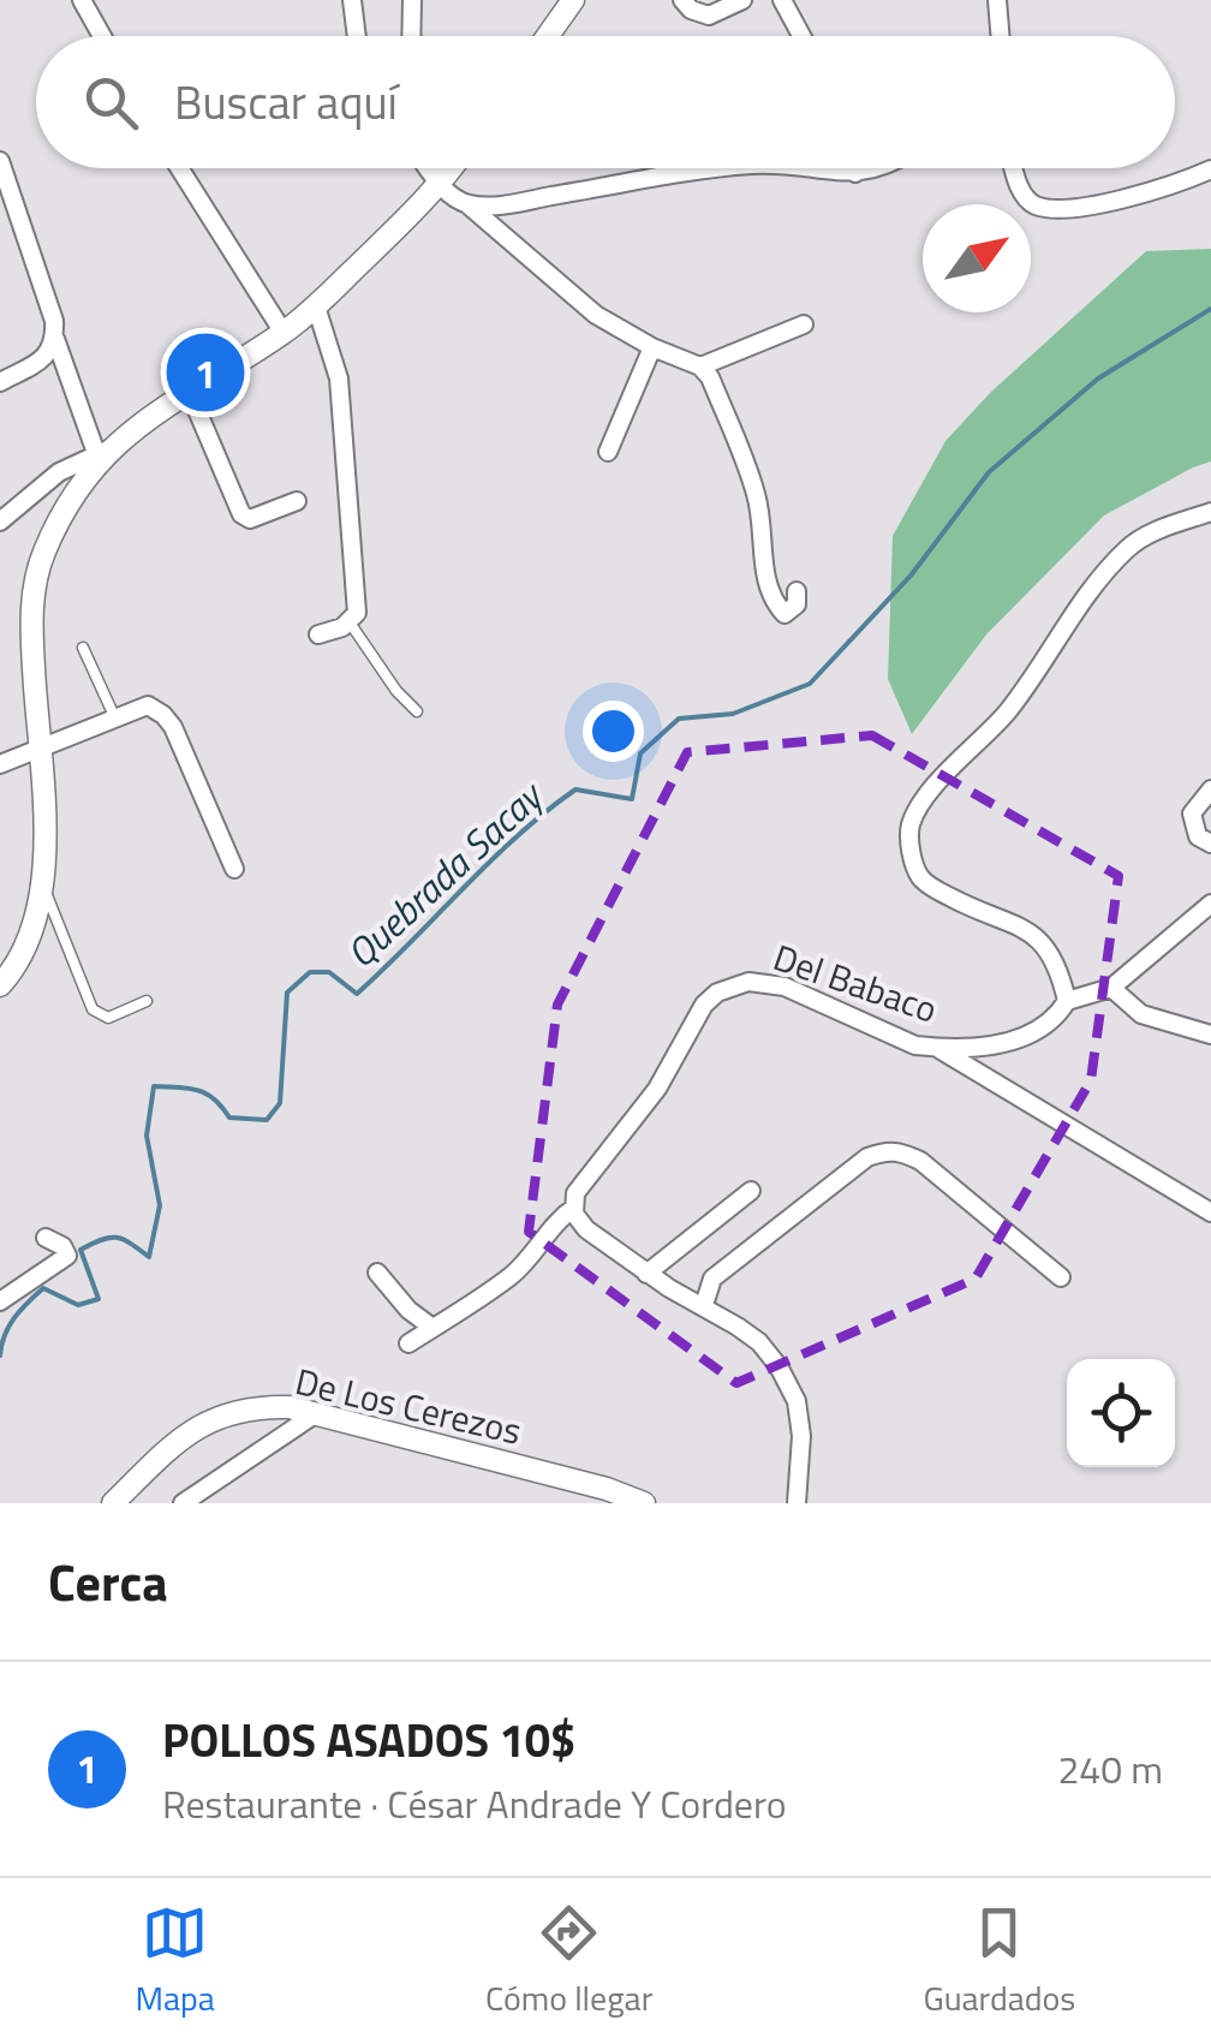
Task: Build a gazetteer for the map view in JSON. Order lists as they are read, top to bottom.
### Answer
{
  "streets": {
    "street": ["Del Babaco", "De Los Cerezos"]
  },
  "water": ["Quebrada Sacay"],
  "north": "top right",
  "page": {
    "search": "Buscar aquí",
    "pins": "1",
    "heading": "Cerca",
    "list": [
      {
        "mark": "1",
        "name": "POLLOS ASADOS 10$",
        "note": "Restaurante · César Andrade Y Cordero",
        "value": "240 m"
      }
    ],
    "nav": ["Mapa", "Cómo llegar", "Guardados"]
  }
}
